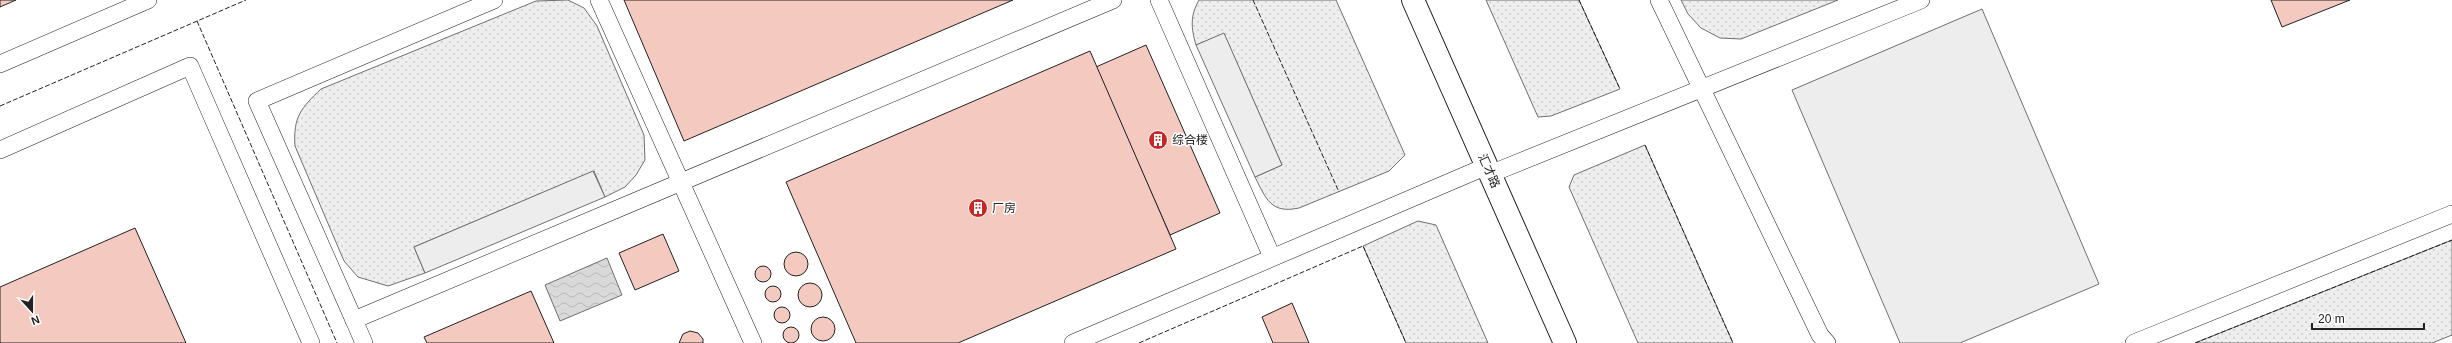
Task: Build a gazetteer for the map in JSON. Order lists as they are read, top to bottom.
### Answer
{
  "streets": {
    "main road": ["汇才路"]
  },
  "places": {
    "building": ["综合楼", "厂房"]
  },
  "scale_bar": "20 m",
  "north": "bottom"
}
